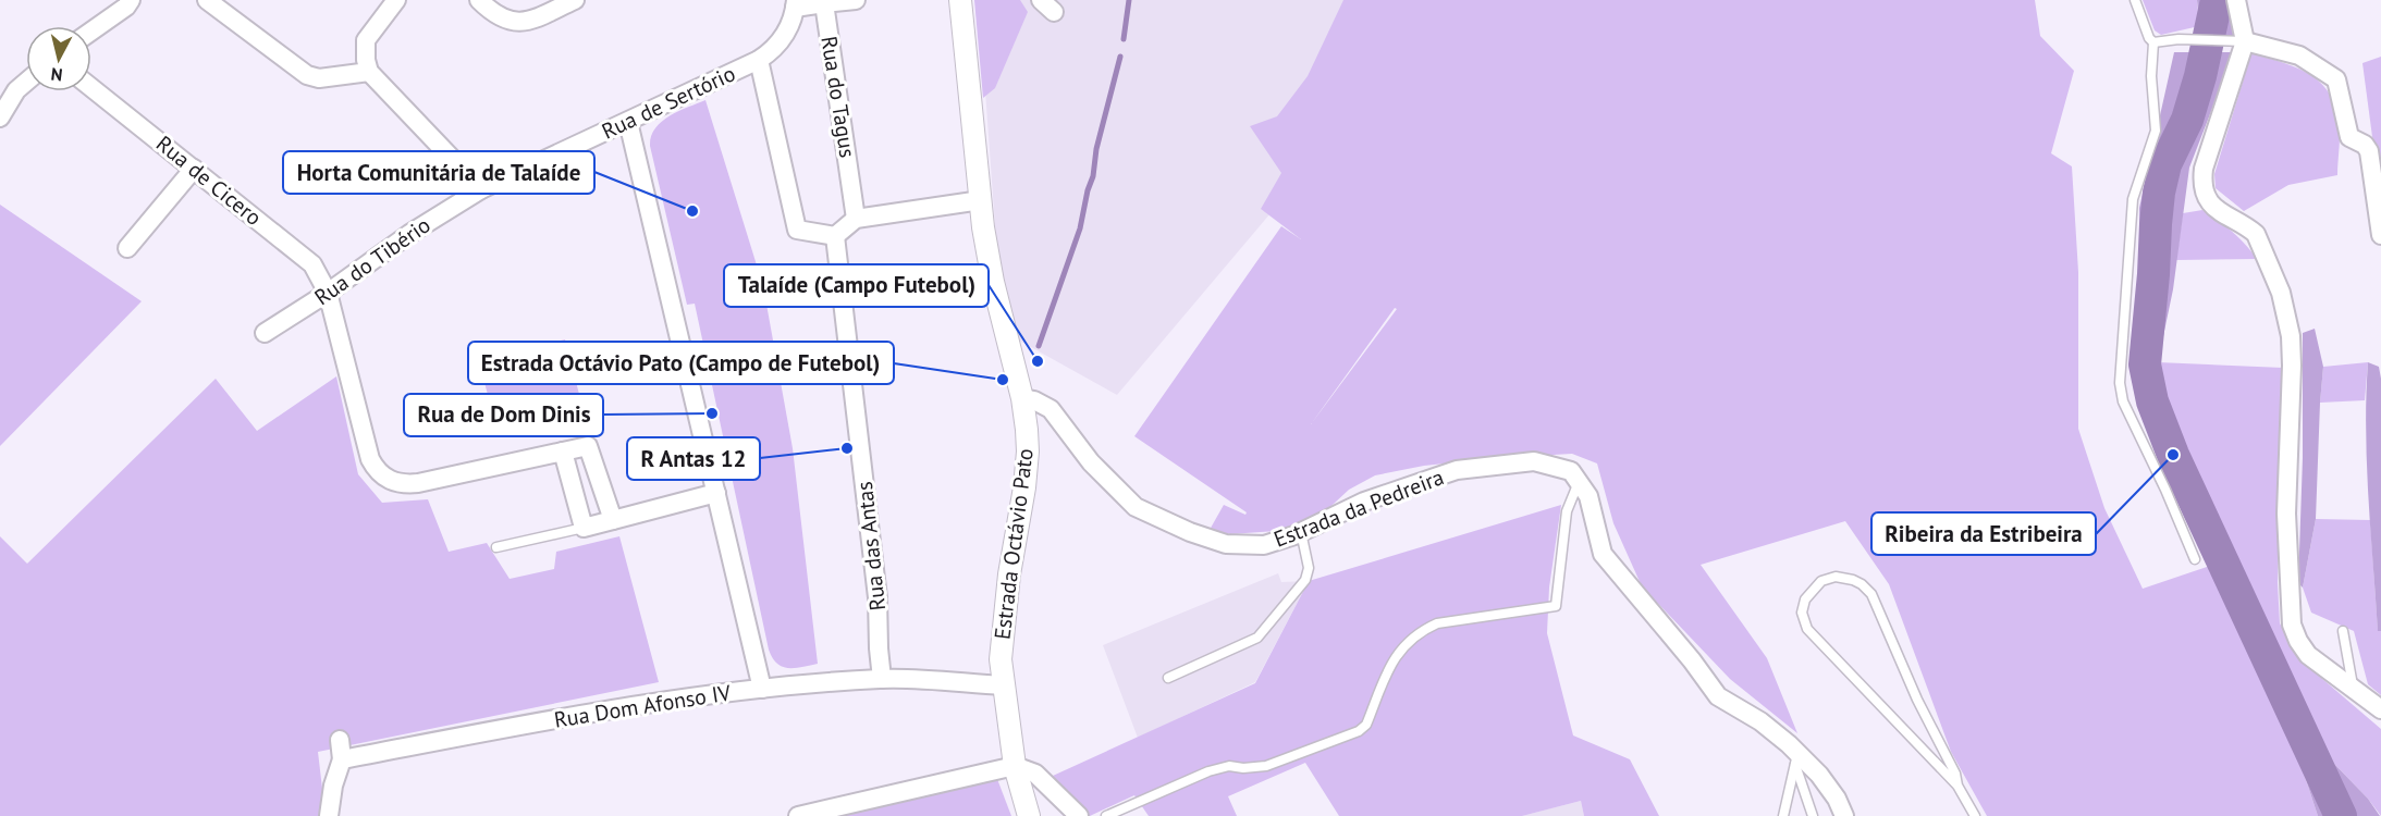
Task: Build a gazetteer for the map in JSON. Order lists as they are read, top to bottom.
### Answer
{
  "streets": {
    "street": [
      "Rua do Tagus",
      "Rua de Sertório",
      "Rua de Cicero",
      "Rua do Tibério",
      "Estrada da Pedreira",
      "Estrada Octávio Pato",
      "Rua das Antas",
      "Rua Dom Afonso IV"
    ]
  },
  "crossings": [
    ["Rua de Sertório", "Rua do Tibério"],
    ["Rua de Cicero", "Rua do Tibério"],
    ["Estrada da Pedreira", "Estrada Octávio Pato"],
    ["Estrada Octávio Pato", "Rua Dom Afonso IV"],
    ["Rua das Antas", "Rua Dom Afonso IV"]
  ],
  "places": [
    "Horta Comunitária de Talaíde",
    "Talaíde (Campo Futebol)",
    "Estrada Octávio Pato (Campo de Futebol)",
    "Rua de Dom Dinis",
    "R Antas 12",
    "Ribeira da Estribeira"
  ],
  "north": "bottom"
}
